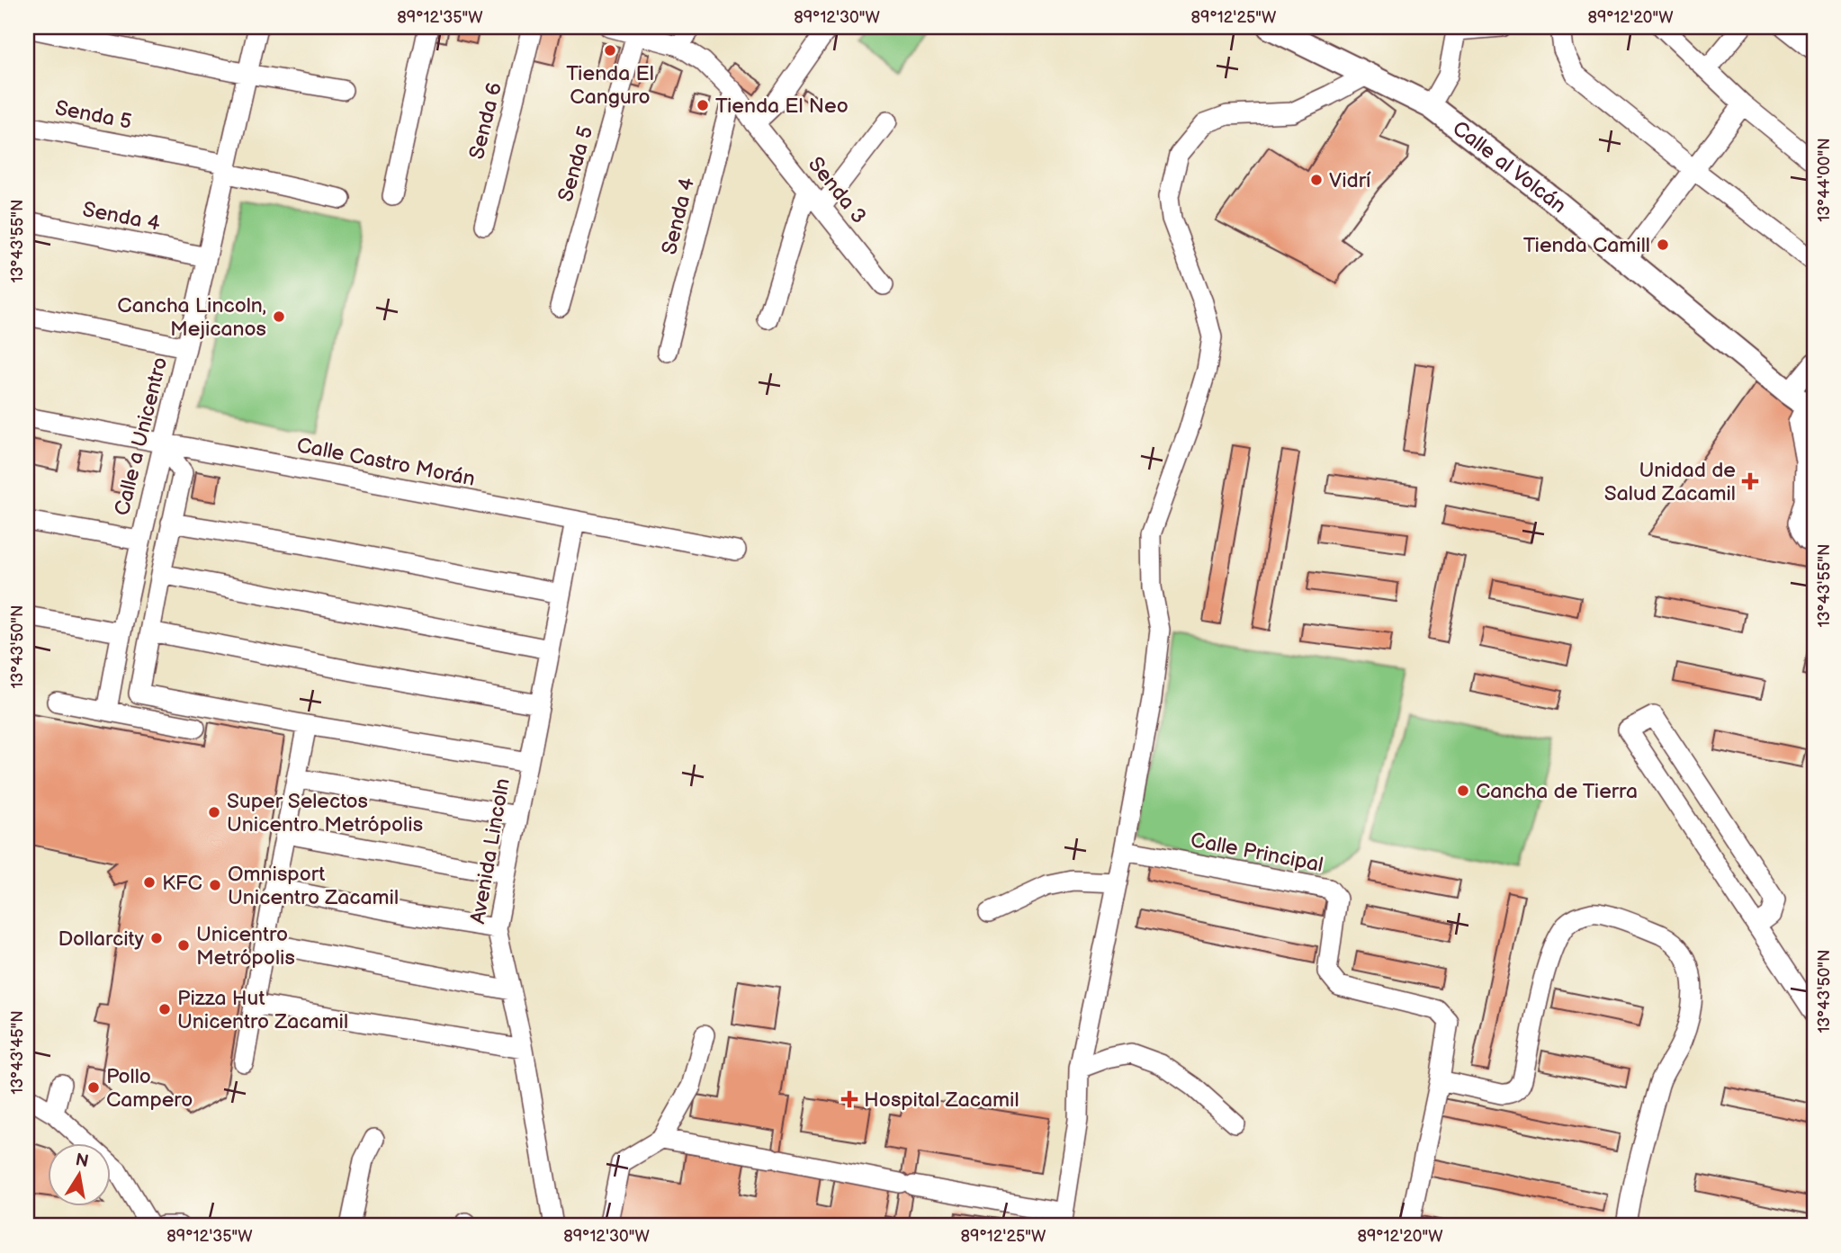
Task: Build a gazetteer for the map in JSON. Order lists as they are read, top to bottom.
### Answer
{
  "streets": {
    "main road": ["Calle al Volcán"],
    "street": [
      "Senda 5",
      "Senda 6",
      "Senda 3",
      "Senda 4",
      "Calle a Unicentro",
      "Calle Castro Morán",
      "Avenida Lincoln",
      "Calle Principal"
    ]
  },
  "crossings": [
    ["Senda 5", "Calle a Unicentro"],
    ["Senda 4", "Calle a Unicentro"],
    ["Calle a Unicentro", "Calle Castro Morán"],
    ["Calle Castro Morán", "Avenida Lincoln"]
  ],
  "places": {
    "other": [
      "Tienda El Canguro",
      "Tienda El Neo",
      "Vidrí",
      "Tienda Camill",
      "Cancha Lincoln, Mejicanos",
      "Cancha de Tierra",
      "Super Selectos Unicentro Metrópolis",
      "KFC",
      "Omnisport Unicentro Zacamil",
      "Dollarcity",
      "Unicentro Metrópolis",
      "Pizza Hut Unicentro Zacamil",
      "Pollo Campero"
    ],
    "health": ["Unidad de Salud Zacamil", "Hospital Zacamil"]
  },
  "north": "top",
  "coordinates": [
    "89°12'35\"W",
    "89°12'30\"W",
    "89°12'25\"W",
    "89°12'20\"W",
    "13°44'00\"N",
    "13°43'55\"N",
    "13°43'50\"N",
    "13°43'45\"N"
  ]
}
